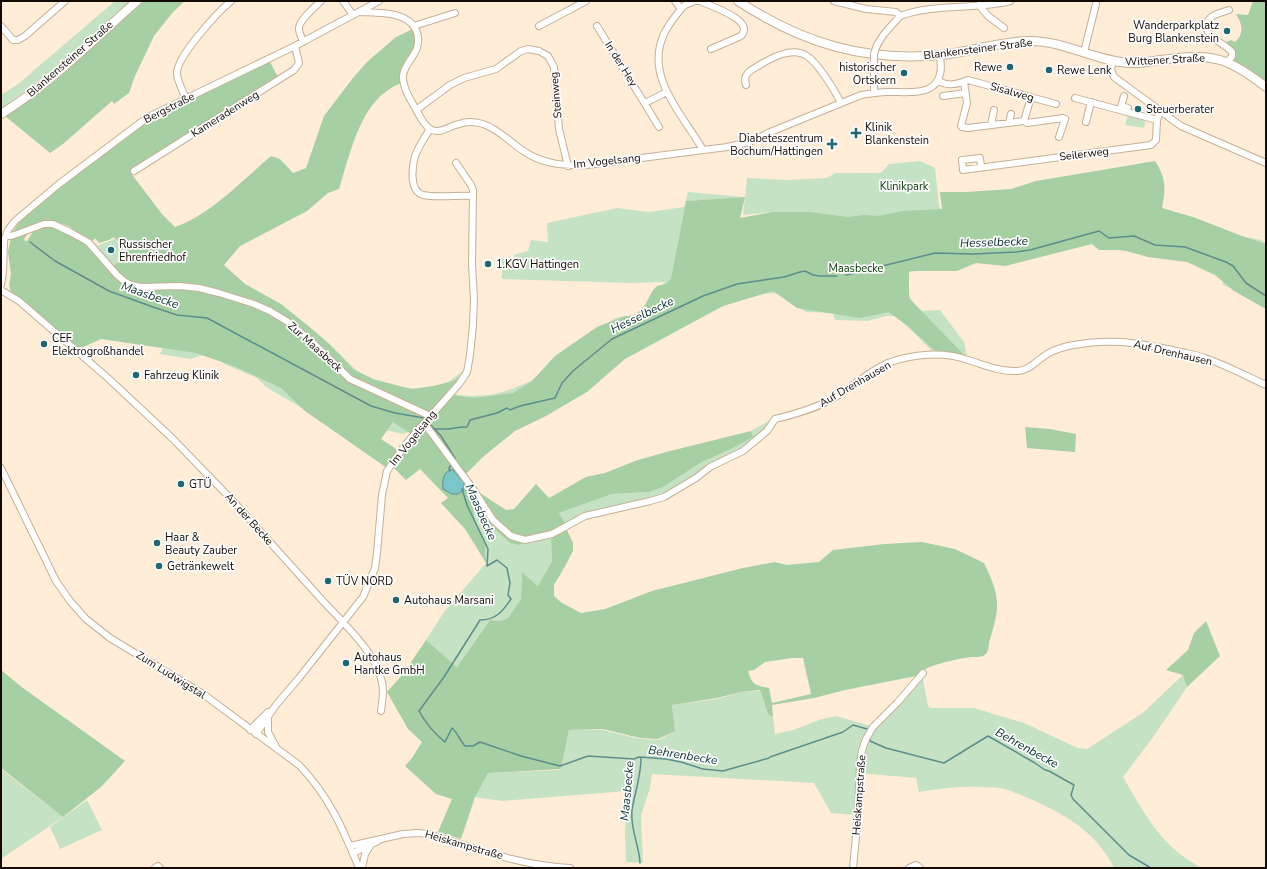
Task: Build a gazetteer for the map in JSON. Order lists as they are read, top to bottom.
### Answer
{
  "streets": {
    "main road": ["Blankensteiner Straße", "Wittener Straße"],
    "street": [
      "In der Hey",
      "Sisalweg",
      "Steinweg",
      "Bergstraße",
      "Kameradenweg",
      "Seilerweg",
      "Im Vogelsang",
      "Zur Maasbeck",
      "Auf Drenhausen",
      "An der Becke",
      "Zum Ludwigstal",
      "Heiskampstraße"
    ]
  },
  "crossings": [
    ["Blankensteiner Straße", "Wittener Straße"],
    ["Sisalweg", "Im Vogelsang"],
    ["Steinweg", "Im Vogelsang"],
    ["Bergstraße", "Kameradenweg"],
    ["Bergstraße", "Zur Maasbeck"],
    ["Im Vogelsang", "Zur Maasbeck"],
    ["Im Vogelsang", "Auf Drenhausen"],
    ["Im Vogelsang", "An der Becke"],
    ["Im Vogelsang", "Zum Ludwigstal"],
    ["Zur Maasbeck", "Auf Drenhausen"],
    ["Zum Ludwigstal", "Heiskampstraße"]
  ],
  "water": ["Hesselbecke", "Maasbecke", "Behrenbecke"],
  "parks": ["Klinikpark", "Maasbecke"],
  "places": {
    "other": [
      "Wanderparkplatz Burg Blankenstein",
      "Rewe",
      "Rewe Lenk",
      "historischer Ortskern",
      "Steuerberater",
      "Russischer Ehrenfriedhof",
      "1.KGV Hattingen",
      "CEF Elektrogroßhandel",
      "Fahrzeug Klinik",
      "GTÜ",
      "Haar & Beauty Zauber",
      "Getränkewelt",
      "TÜV NORD",
      "Autohaus Marsani",
      "Autohaus Hantke GmbH"
    ],
    "health": ["Klinik Blankenstein", "Diabeteszentrum Bochum/Hattingen"]
  }
}
